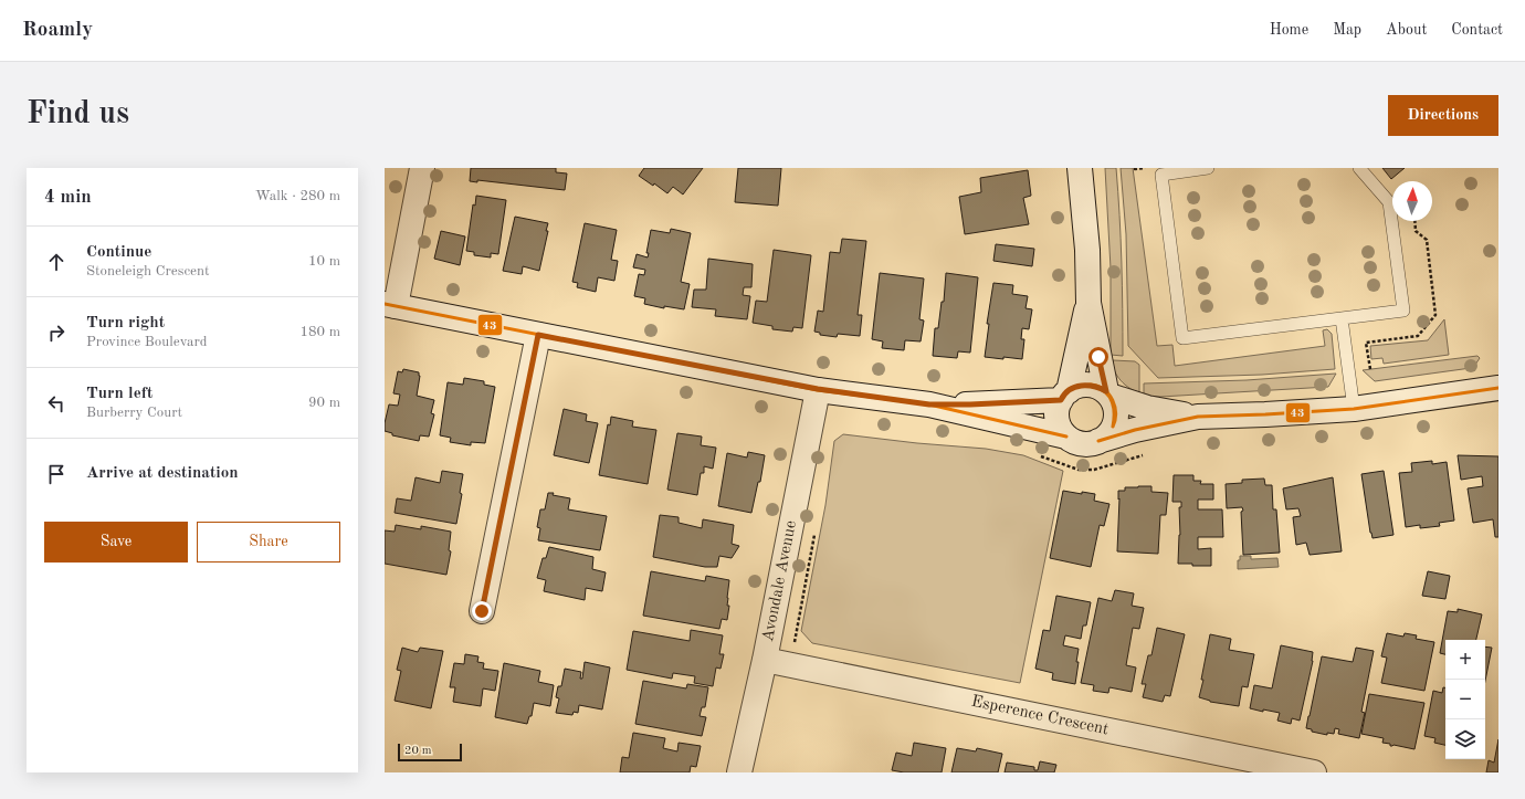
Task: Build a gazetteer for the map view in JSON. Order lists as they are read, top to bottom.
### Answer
{
  "streets": {
    "street": ["Avondale Avenue", "Esperence Crescent"]
  },
  "crossings": [
    ["Avondale Avenue", "Esperence Crescent"]
  ],
  "lines": ["transit line 43"],
  "scale_bar": "20 m",
  "north": "top",
  "page": {
    "header": "Roamly",
    "nav": [
      "Home",
      "Map",
      "About",
      "Contact"
    ],
    "buttons": [
      "Directions",
      ["Save", "Share"]
    ],
    "title": "Find us",
    "heading": ["4 min", "Walk · 280 m"],
    "list": [
      ["Continue", "Stoneleigh Crescent", "10 m"],
      ["Turn right", "Province Boulevard", "180 m"],
      ["Turn left", "Burberry Court", "90 m"],
      "Arrive at destination"
    ],
    "map_buttons": ["+", "−"],
    "scale": "20 m"
  }
}
